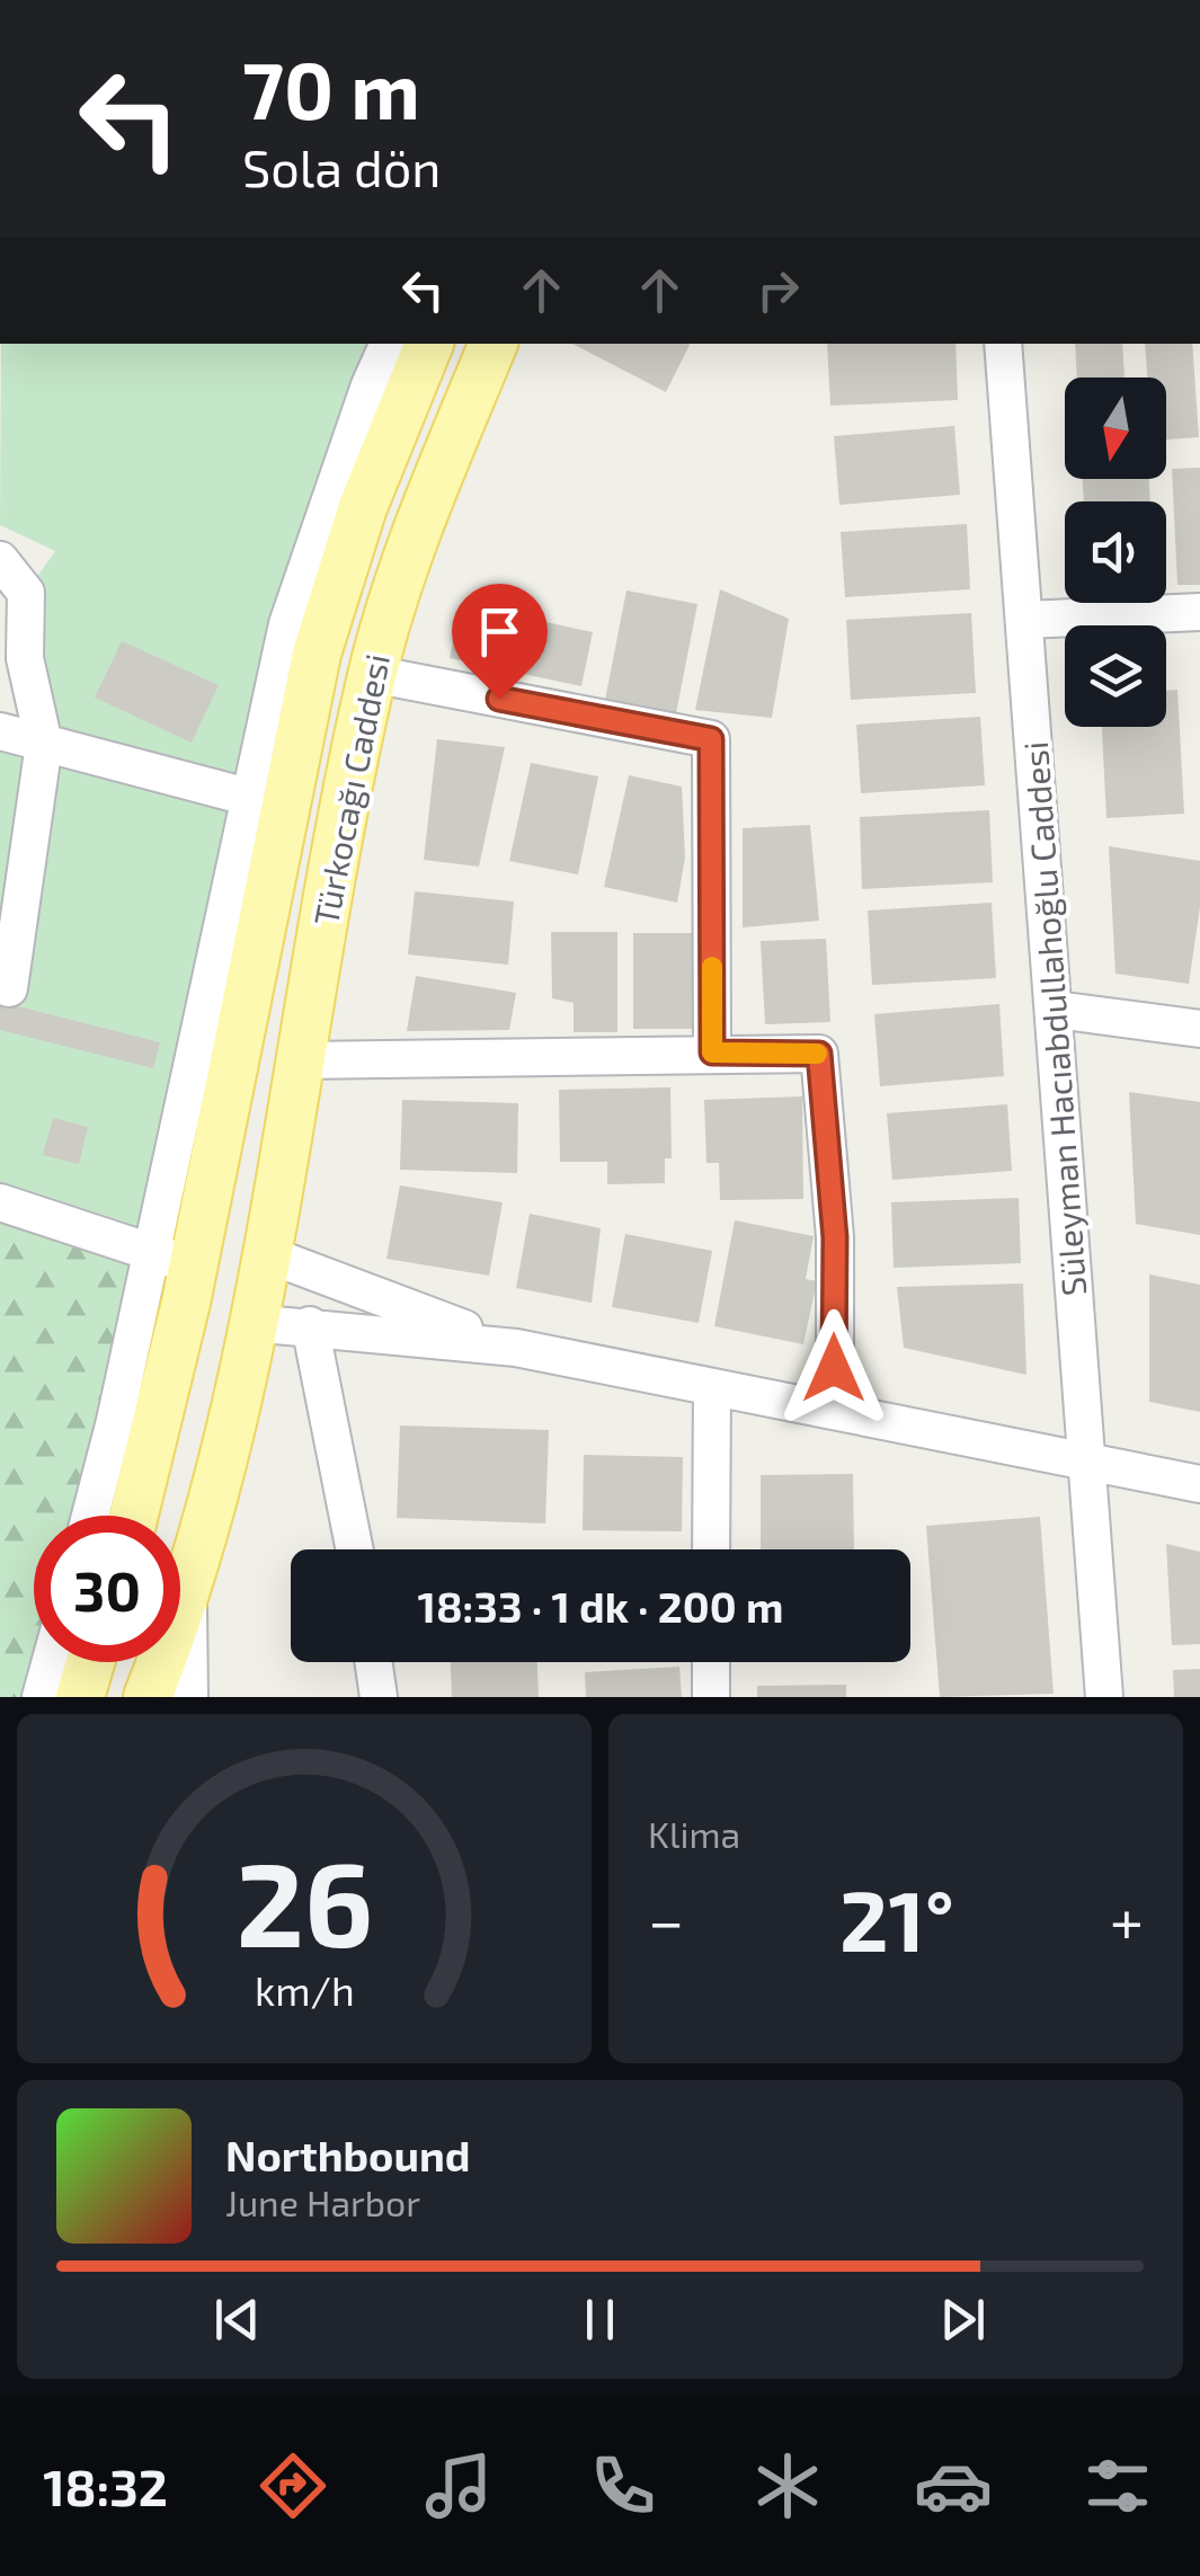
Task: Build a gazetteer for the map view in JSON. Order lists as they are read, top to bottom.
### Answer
{
  "streets": {
    "main road": ["Türkocağı Caddesi"],
    "street": ["Süleyman Hacıabdullahoğlu Caddesi"]
  },
  "north": "bottom",
  "page": {
    "turn": ["70 m", "Sola dön"],
    "limit": "30",
    "trip": "18:33 · 1 dk · 200 m",
    "tile": "Klima",
    "heat": ["−", "21°", "+"],
    "song": ["Northbound", "June Harbor"],
    "tabs": "18:32",
    "gauge": ["26", "km/h"]
  }
}
